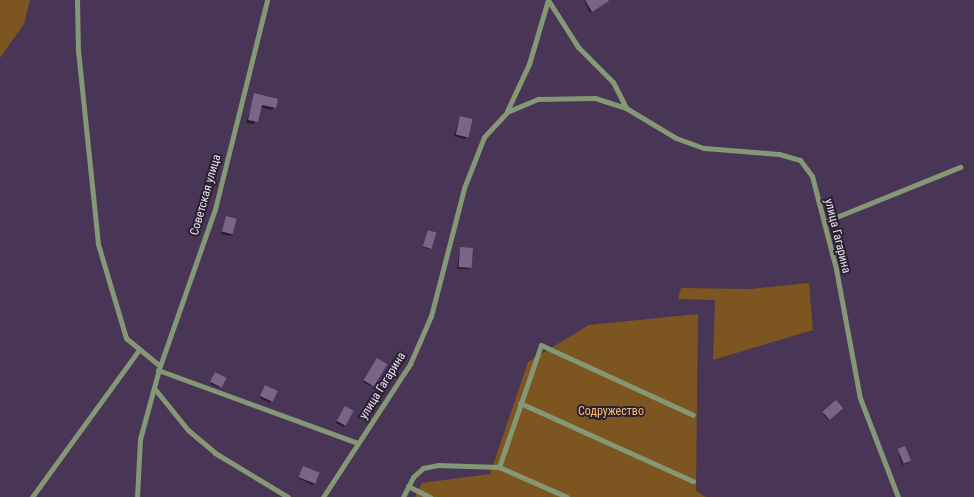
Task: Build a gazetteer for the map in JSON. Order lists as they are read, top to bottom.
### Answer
{
  "streets": {
    "street": ["Советская улица", "улица Гагарина"]
  },
  "parks": ["Содружество"]
}
